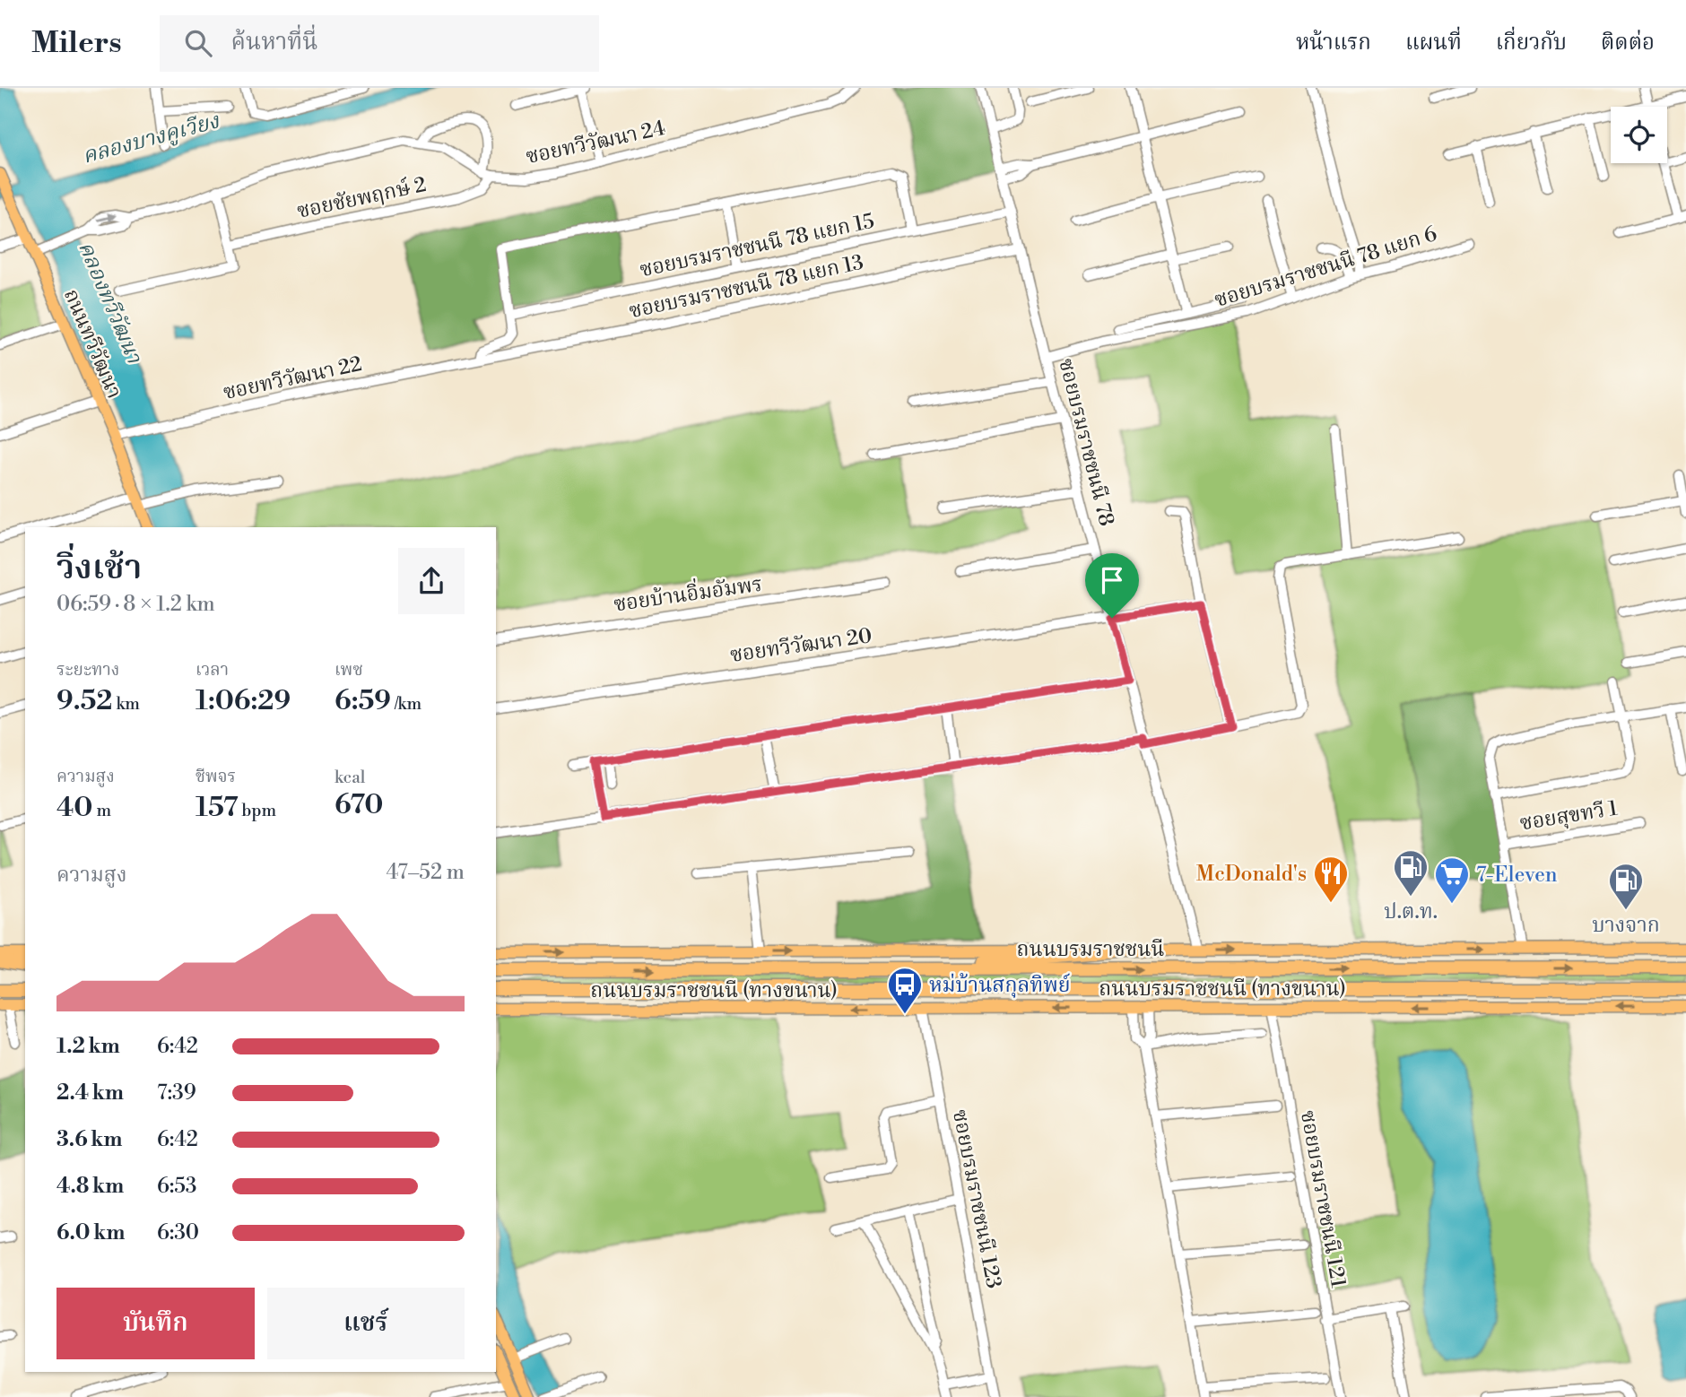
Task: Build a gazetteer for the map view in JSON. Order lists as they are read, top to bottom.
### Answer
{
  "streets": {
    "highway": ["ถนนบรมราชชนนี"],
    "main road": ["ถนนทวีวัฒนา", "ถนนบรมราชชนนี (ทางขนาน)"],
    "street": [
      "ซอยทวีวัฒนา 24",
      "ซอยชัยพฤกษ์ 2",
      "ซอยบรมราชชนนี 78 แยก 15",
      "ซอยบรมราชชนนี 78 แยก 6",
      "ซอยบรมราชชนนี 78 แยก 13",
      "ซอยทวีวัฒนา 22",
      "ซอยบรมราชชนนี 78",
      "ซอยบ้านอิ่มอัมพร",
      "ซอยทวีวัฒนา 20",
      "ซอยสุขทวี 1",
      "ซอยบรมราชชนนี 123",
      "ซอยบรมราชชนนี 121"
    ]
  },
  "crossings": [
    ["ซอยทวีวัฒนา 24", "ซอยชัยพฤกษ์ 2"],
    ["ซอยทวีวัฒนา 24", "ถนนทวีวัฒนา"],
    ["ซอยบรมราชชนนี 78 แยก 15", "ซอยบรมราชชนนี 78"],
    ["ซอยบรมราชชนนี 78 แยก 6", "ซอยบรมราชชนนี 78"],
    ["ซอยบรมราชชนนี 78 แยก 13", "ซอยทวีวัฒนา 22"],
    ["ซอยบรมราชชนนี 78 แยก 13", "ซอยบรมราชชนนี 78"],
    ["ถนนทวีวัฒนา", "ซอยทวีวัฒนา 22"],
    ["ซอยบรมราชชนนี 78", "ซอยทวีวัฒนา 20"],
    ["ซอยบรมราชชนนี 78", "ถนนบรมราชชนนี (ทางขนาน)"],
    ["ถนนบรมราชชนนี (ทางขนาน)", "ซอยบรมราชชนนี 123"],
    ["ถนนบรมราชชนนี (ทางขนาน)", "ซอยบรมราชชนนี 121"]
  ],
  "water": ["คลองบางคูเวียง", "คลองทวีวัฒนา"],
  "places": {
    "fuel station": ["ป.ต.ท.", "บางจาก"],
    "restaurant": ["McDonald's"],
    "supermarket": ["7-Eleven"],
    "bus stop": ["หม่บ้านสกุลทิพย์"]
  },
  "page": {
    "header": "Milers",
    "search": "ค้นหาที่นี่",
    "nav": [
      "หน้าแรก",
      "แผนที่",
      "เกี่ยวกับ",
      "ติดต่อ"
    ],
    "heading": ["วิ่งเช้า", "06:59 · 8 × 1.2 km"],
    "stats": [
      ["ระยะทาง", "9.52 km"],
      ["เวลา", "1:06:29"],
      ["เพซ", "6:59 /km"],
      ["ความสูง", "40 m"],
      ["ชีพจร", "157 bpm"],
      ["kcal", "670"]
    ],
    "chart": ["ความสูง", "47–52 m"],
    "list": [
      {
        "name": "1.2 km",
        "note": "6:42"
      },
      {
        "name": "2.4 km",
        "note": "7:39"
      },
      {
        "name": "3.6 km",
        "note": "6:42"
      },
      {
        "name": "4.8 km",
        "note": "6:53"
      },
      {
        "name": "6.0 km",
        "note": "6:30"
      }
    ],
    "buttons": ["บันทึก", "แชร์"]
  }
}
